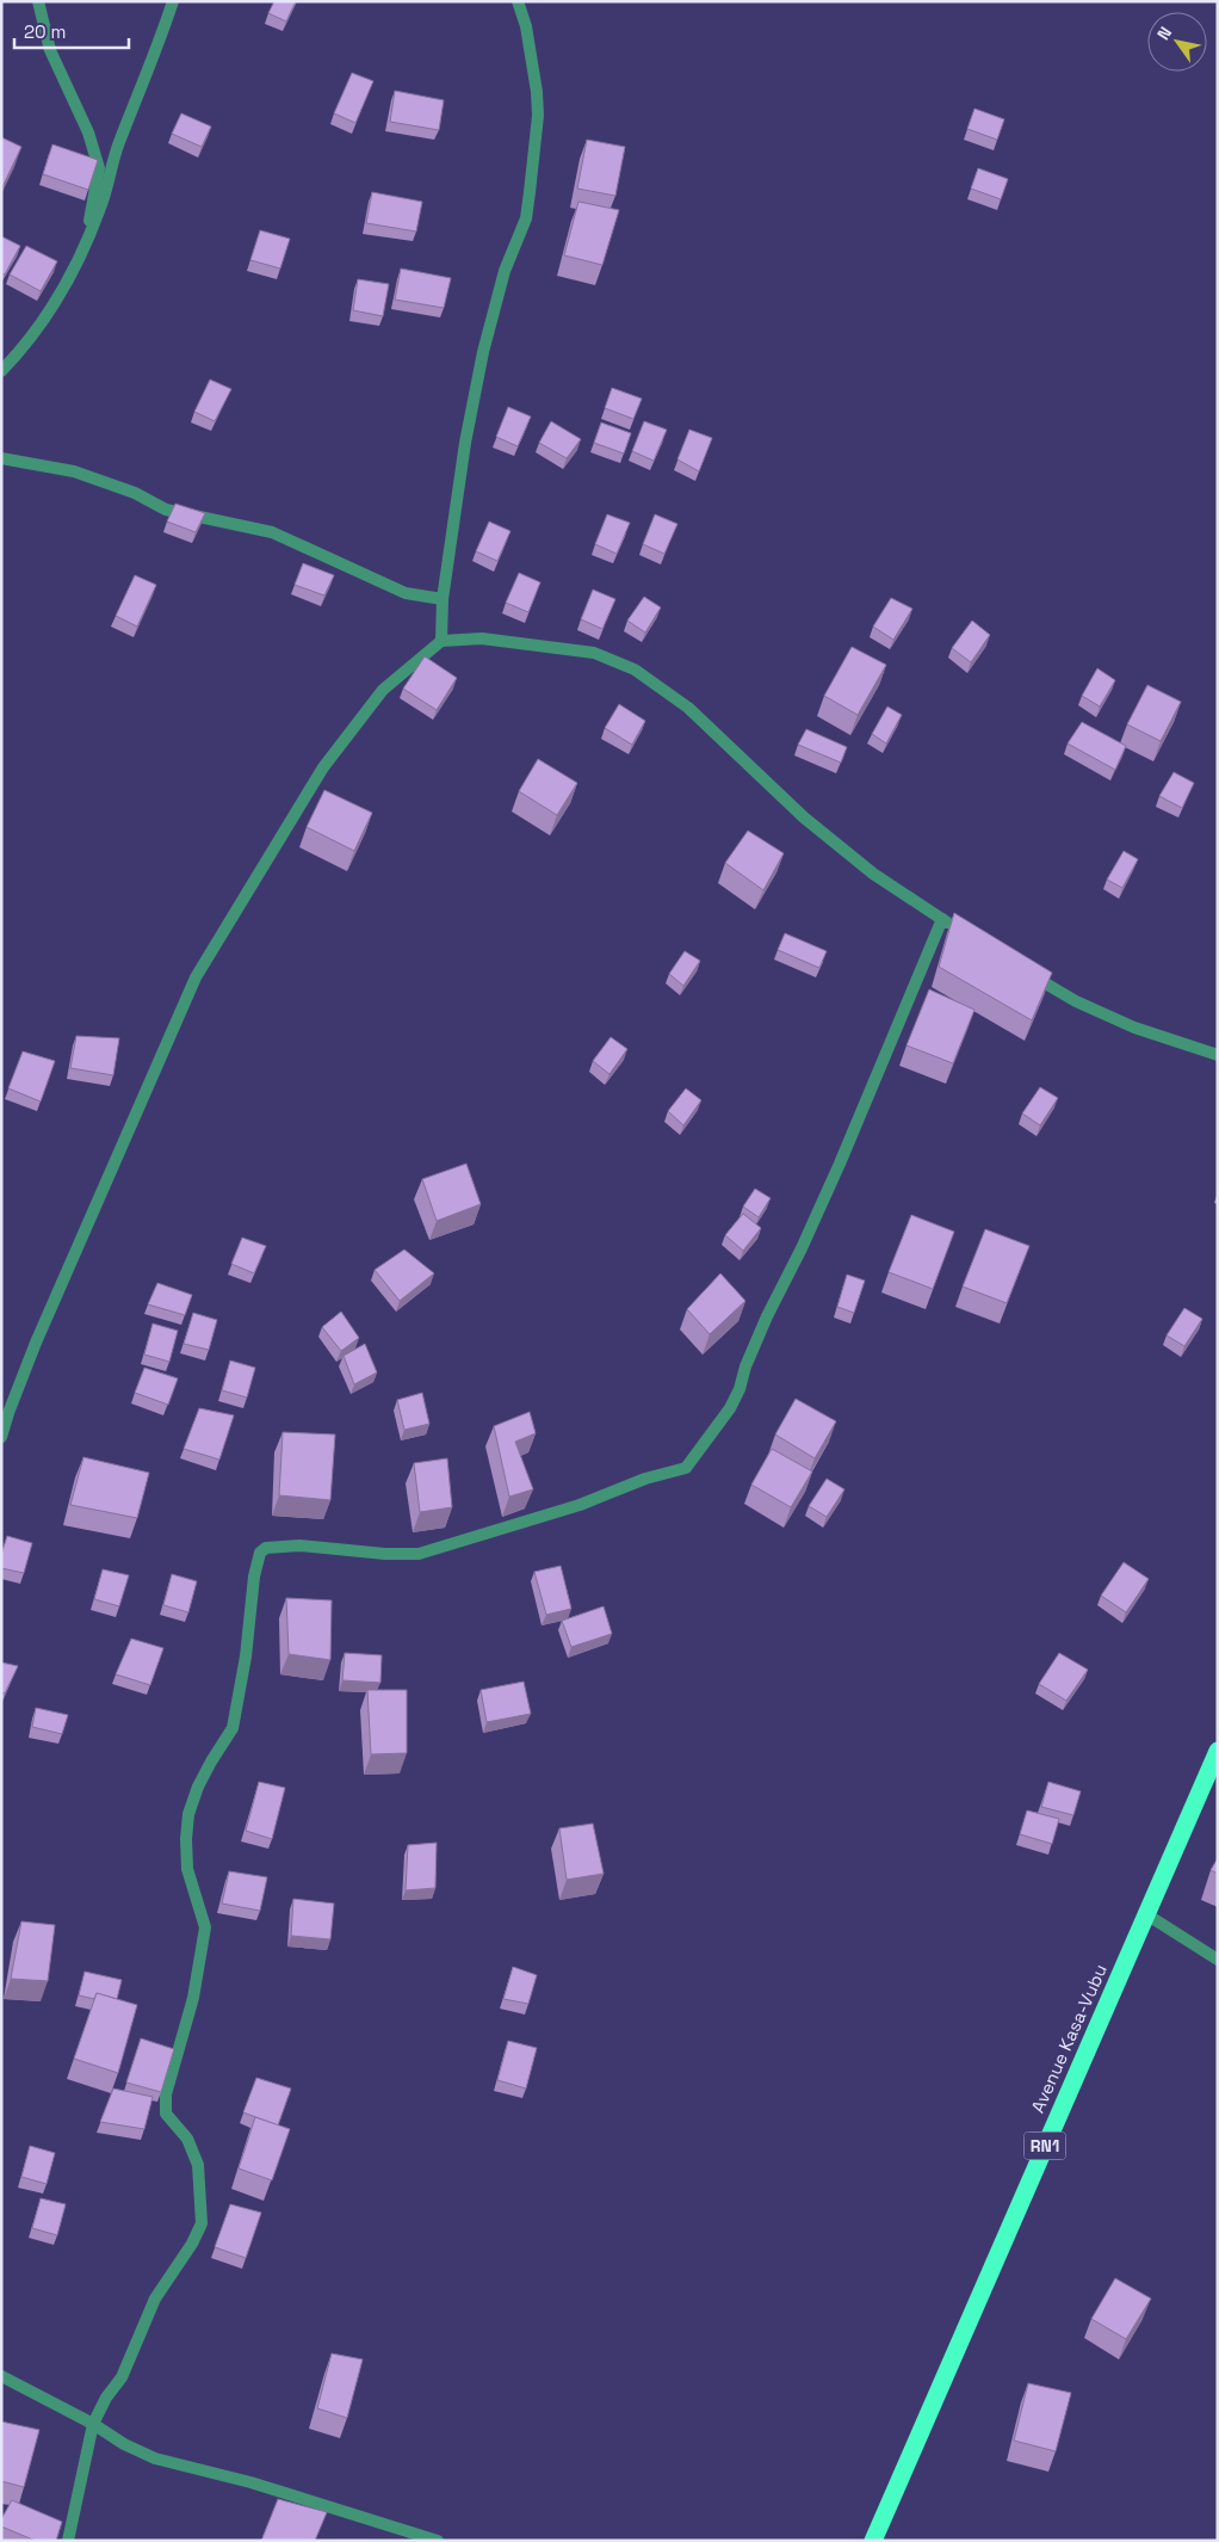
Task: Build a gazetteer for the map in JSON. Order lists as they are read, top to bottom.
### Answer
{
  "streets": {
    "highway": ["Avenue Kasa-Vubu", "RN1"]
  },
  "scale_bar": "20 m",
  "north": "top left"
}
